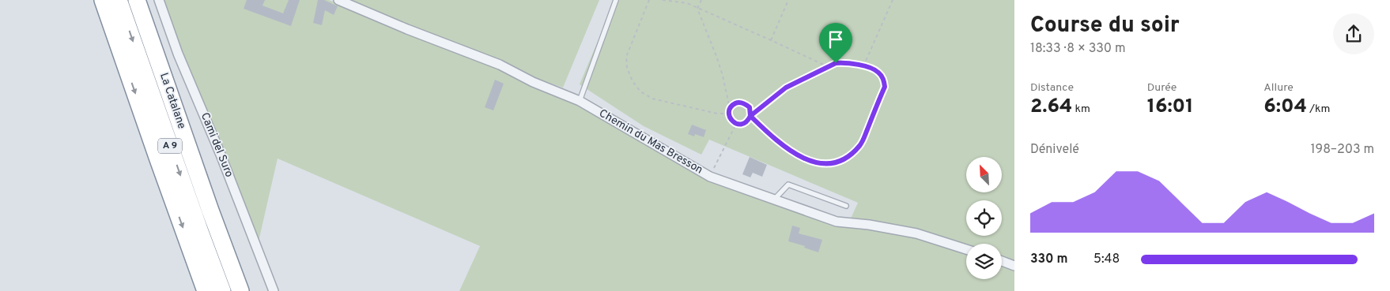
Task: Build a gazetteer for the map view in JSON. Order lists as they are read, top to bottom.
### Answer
{
  "streets": {
    "highway": ["La Catalane", "A 9"],
    "street": ["Chemin du Mas Bresson", "Cami del Suro"]
  },
  "north": "top left",
  "page": {
    "heading": ["Course du soir", "18:33 · 8 × 330 m"],
    "stats": [
      ["Distance", "2.64 km"],
      ["Durée", "16:01"],
      ["Allure", "6:04 /km"]
    ],
    "chart": ["Dénivelé", "198–203 m"],
    "list": [
      {
        "name": "330 m",
        "note": "5:48"
      }
    ]
  }
}
